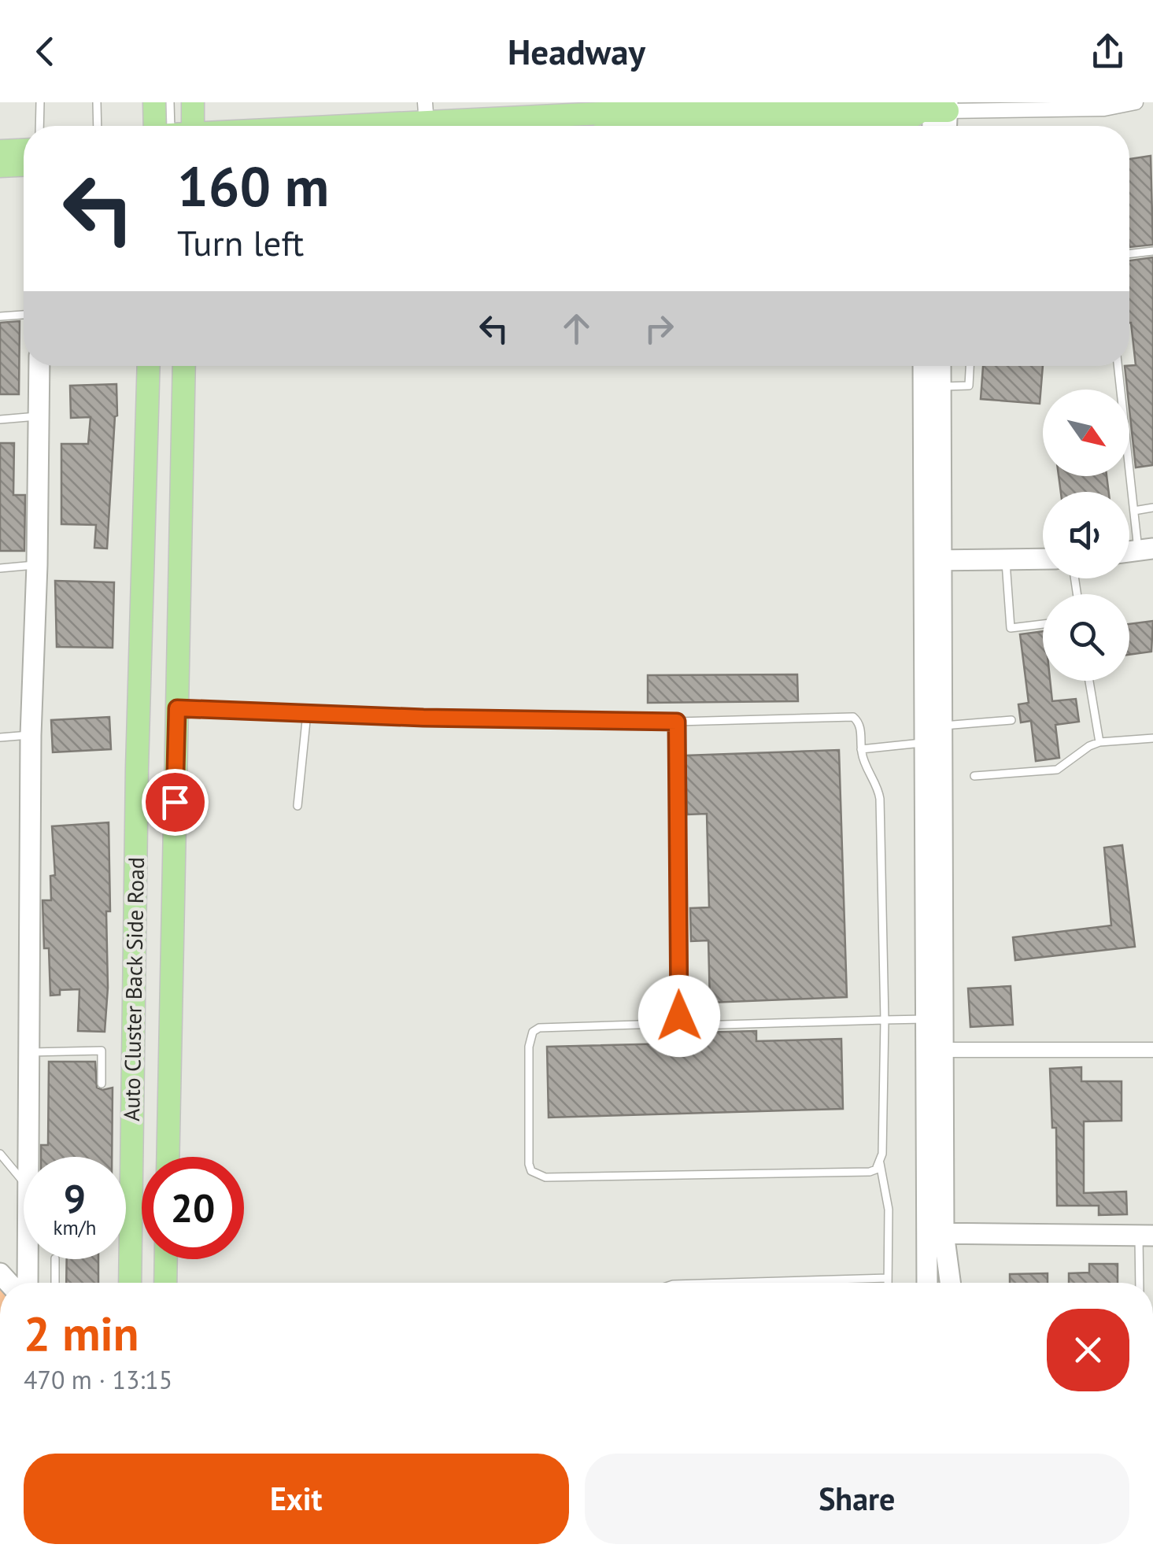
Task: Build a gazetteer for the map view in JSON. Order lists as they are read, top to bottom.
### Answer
{
  "streets": {
    "main road": ["Auto Cluster Back Side Road"]
  },
  "north": "bottom right",
  "page": {
    "header": "Headway",
    "turn": ["160 m", "Turn left"],
    "speed": "9 km/h",
    "limit": "20",
    "heading": ["2 min", "470 m · 13:15"],
    "buttons": ["Exit", "Share"]
  }
}
